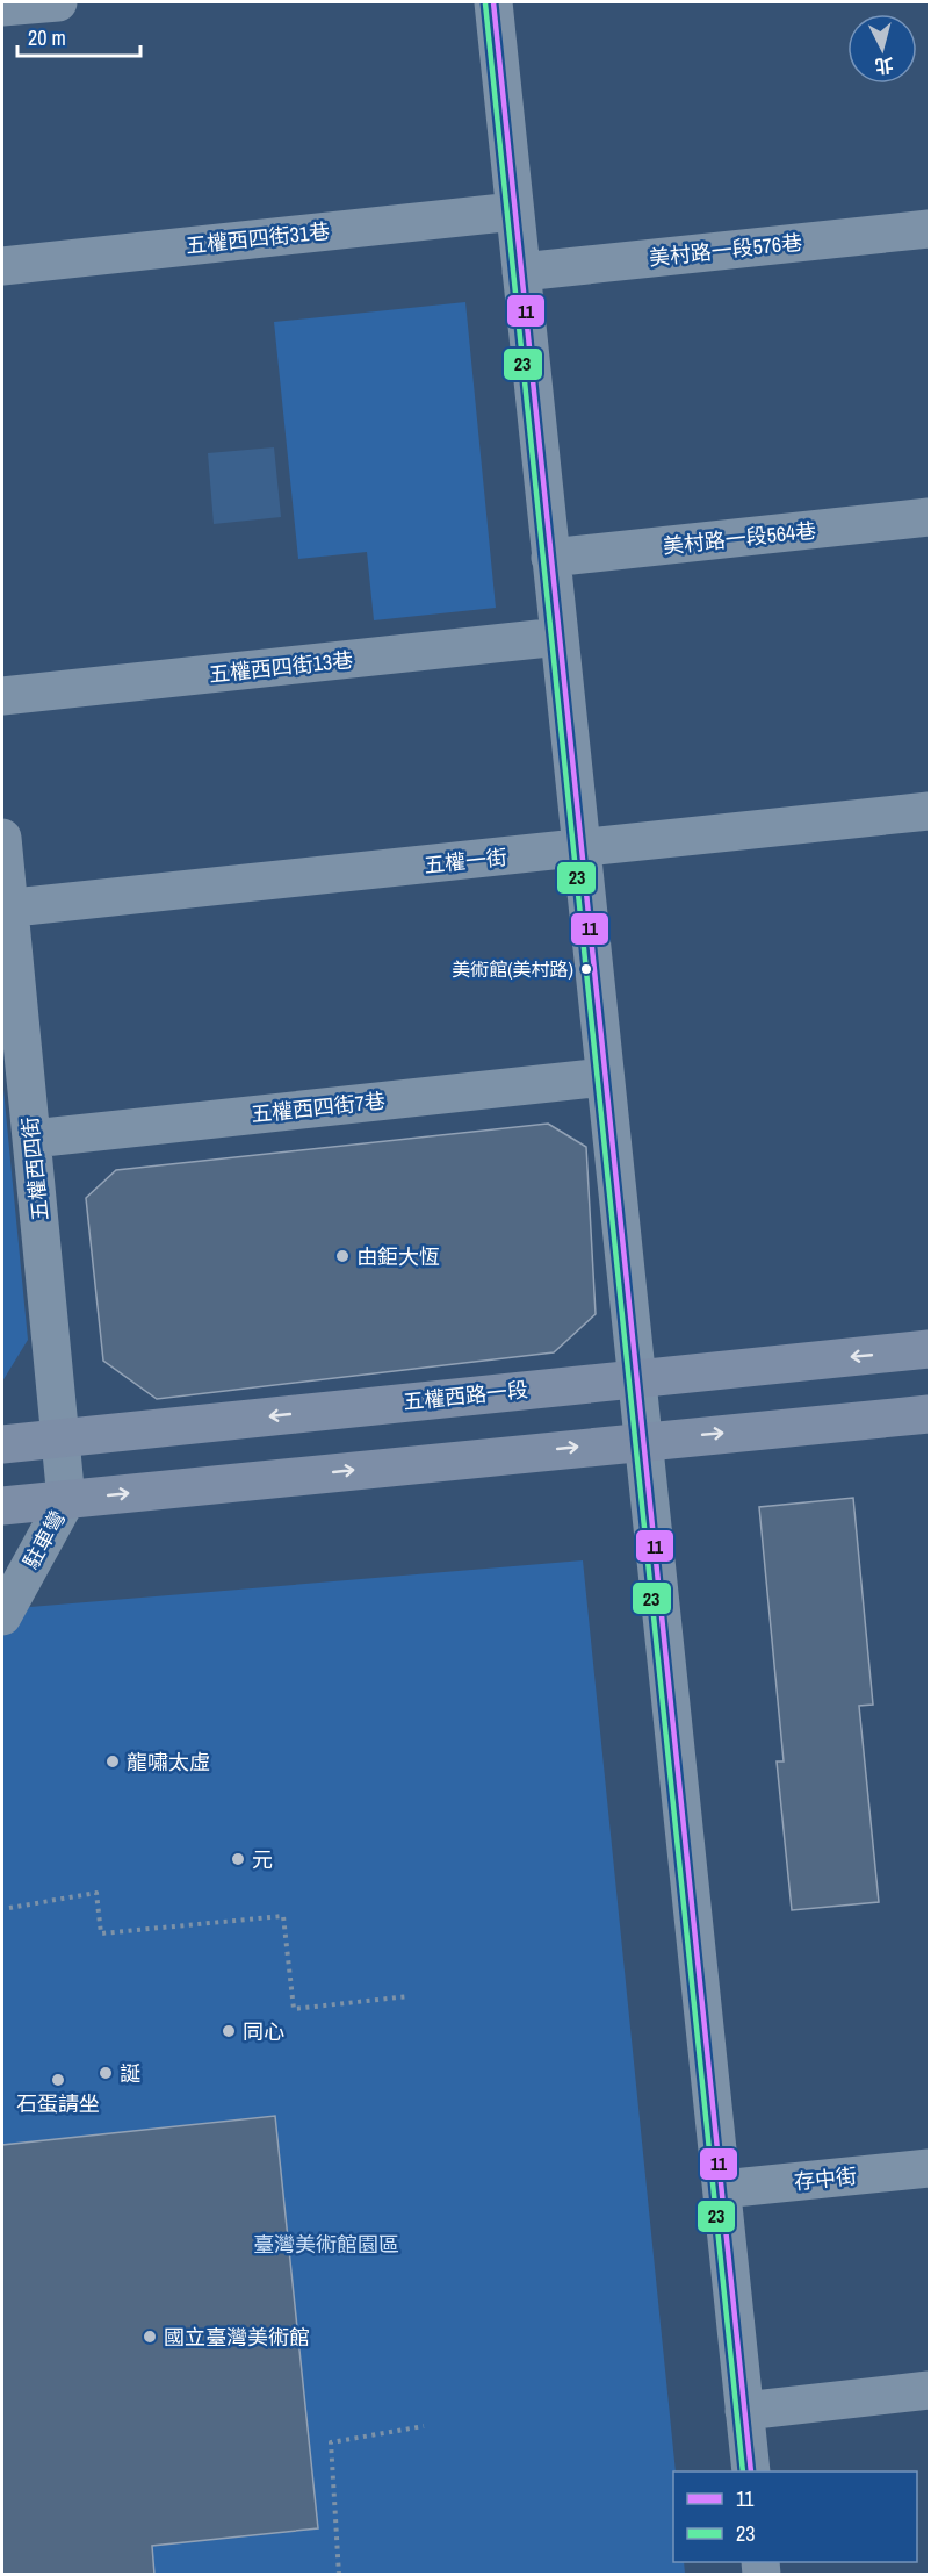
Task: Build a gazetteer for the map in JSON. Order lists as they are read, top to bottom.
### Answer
{
  "streets": {
    "main road": ["五權西路一段"],
    "street": [
      "五權西四街31巷",
      "美村路一段576巷",
      "美村路一段564巷",
      "五權西四街13巷",
      "五權一街",
      "五權西四街7巷",
      "五權西四街",
      "駐車彎",
      "存中街"
    ]
  },
  "crossings": [
    ["五權一街", "五權西四街"],
    ["五權西四街7巷", "五權西四街"],
    ["五權西四街", "五權西路一段"],
    ["五權西四街", "駐車彎"]
  ],
  "parks": ["臺灣美術館園區"],
  "places": [
    "美術館(美村路)",
    "由鉅大恆",
    "龍嘯太虛",
    "元",
    "同心",
    "誕",
    "石蛋請坐",
    "國立臺灣美術館"
  ],
  "lines": ["transit line 11", "transit line 23"],
  "legend": ["11", "23"],
  "scale_bar": "20 m",
  "north": "bottom"
}
